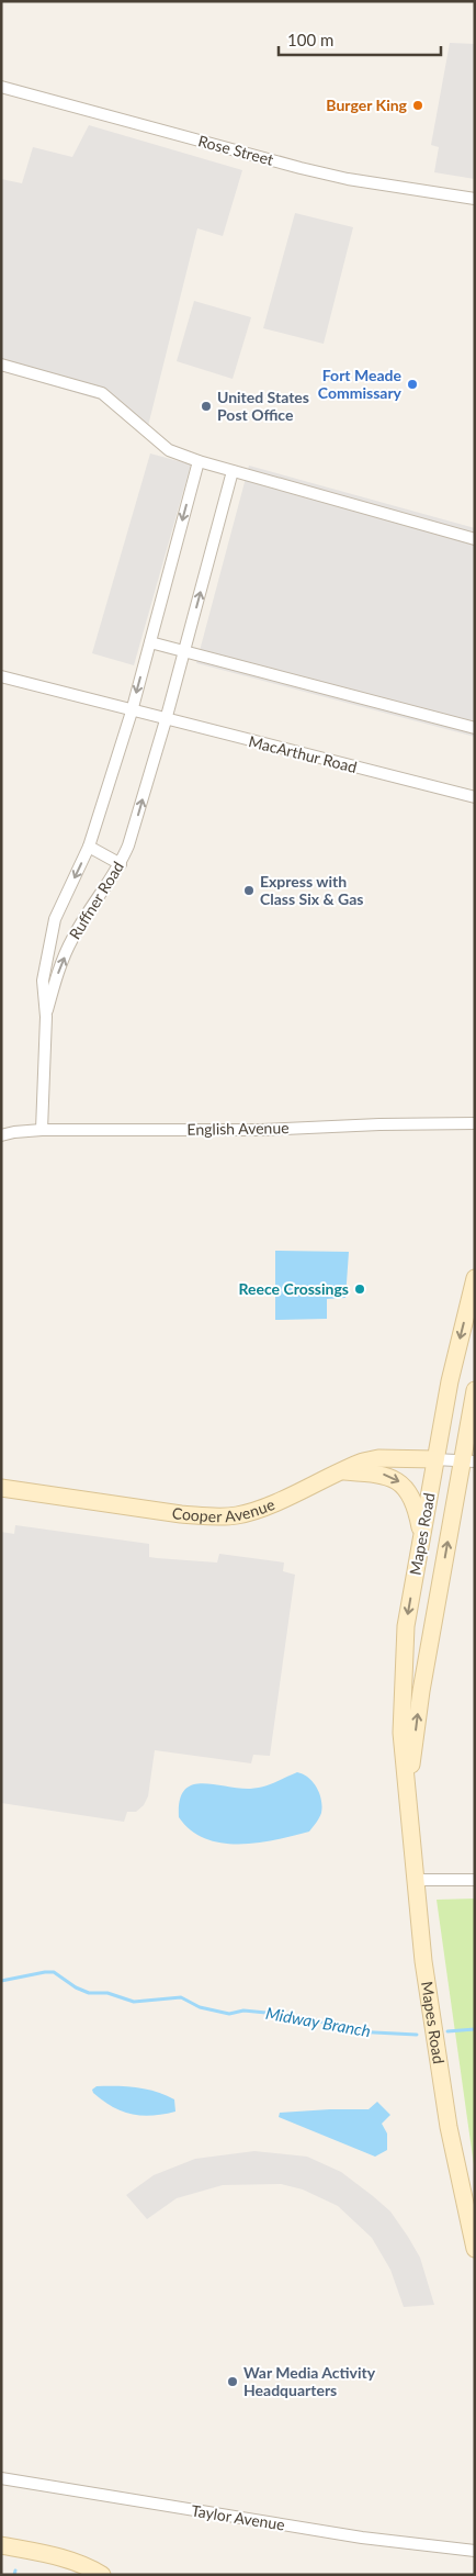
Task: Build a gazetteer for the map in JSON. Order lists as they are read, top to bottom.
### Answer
{
  "streets": {
    "street": [
      "Rose Street",
      "MacArthur Road",
      "Ruffner Road",
      "English Avenue",
      "Cooper Avenue",
      "Mapes Road",
      "Taylor Avenue"
    ]
  },
  "crossings": [
    ["MacArthur Road", "Ruffner Road"],
    ["Ruffner Road", "English Avenue"],
    ["Cooper Avenue", "Mapes Road"]
  ],
  "water": ["Midway Branch"],
  "places": [
    "Burger King",
    "Fort Meade Commissary",
    "United States Post Office",
    "Express with Class Six & Gas",
    "Reece Crossings",
    "War Media Activity Headquarters"
  ],
  "scale_bar": "100 m"
}
